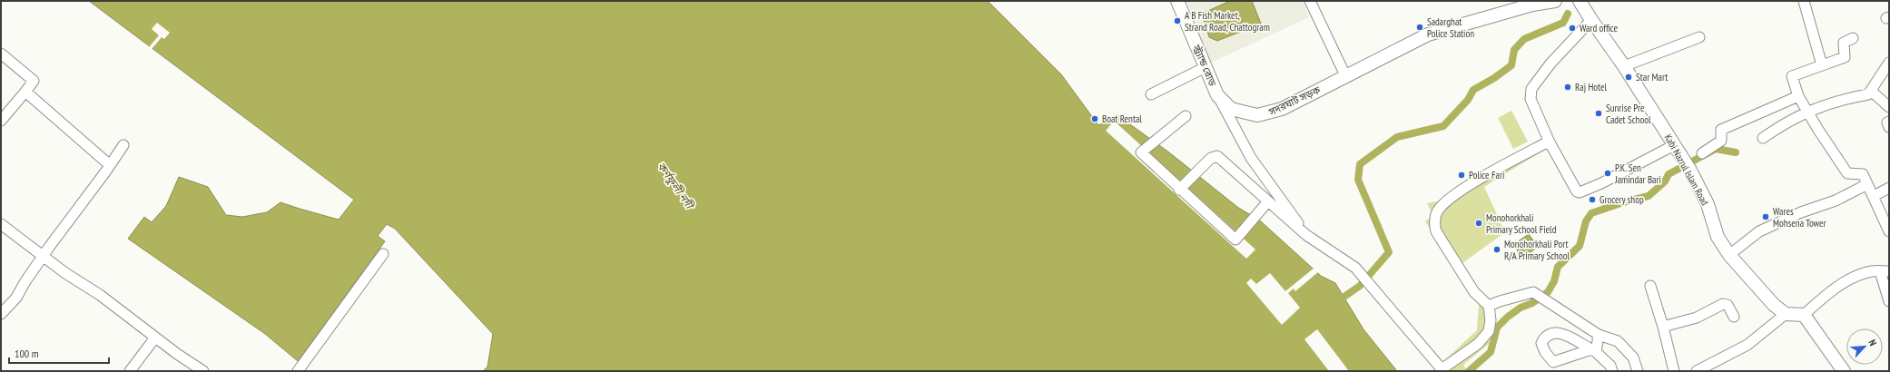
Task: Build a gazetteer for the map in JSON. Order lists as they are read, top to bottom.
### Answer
{
  "streets": {
    "main road": ["স্ট্র্যান্ড রোড", "সদরঘাট সড়ক", "Kabi Nazrul Islam Road"]
  },
  "crossings": [
    ["স্ট্র্যান্ড রোড", "সদরঘাট সড়ক"]
  ],
  "water": ["কর্ণফুলী নদী"],
  "places": [
    "A B Fish Market, Strand Road, Chattogram",
    "Sadarghat Police Station",
    "Ward office",
    "Star Mart",
    "Raj Hotel",
    "Sunrise Pre Cadet School",
    "Boat Rental",
    "P.K. Sen Jamindar Bari",
    "Police Fari",
    "Grocery shop",
    "Wares Mohsena Tower",
    "Monohorkhali Primary School Field",
    "Monohorkhali Port R/A Primary School"
  ],
  "scale_bar": "100 m",
  "north": "top right"
}
